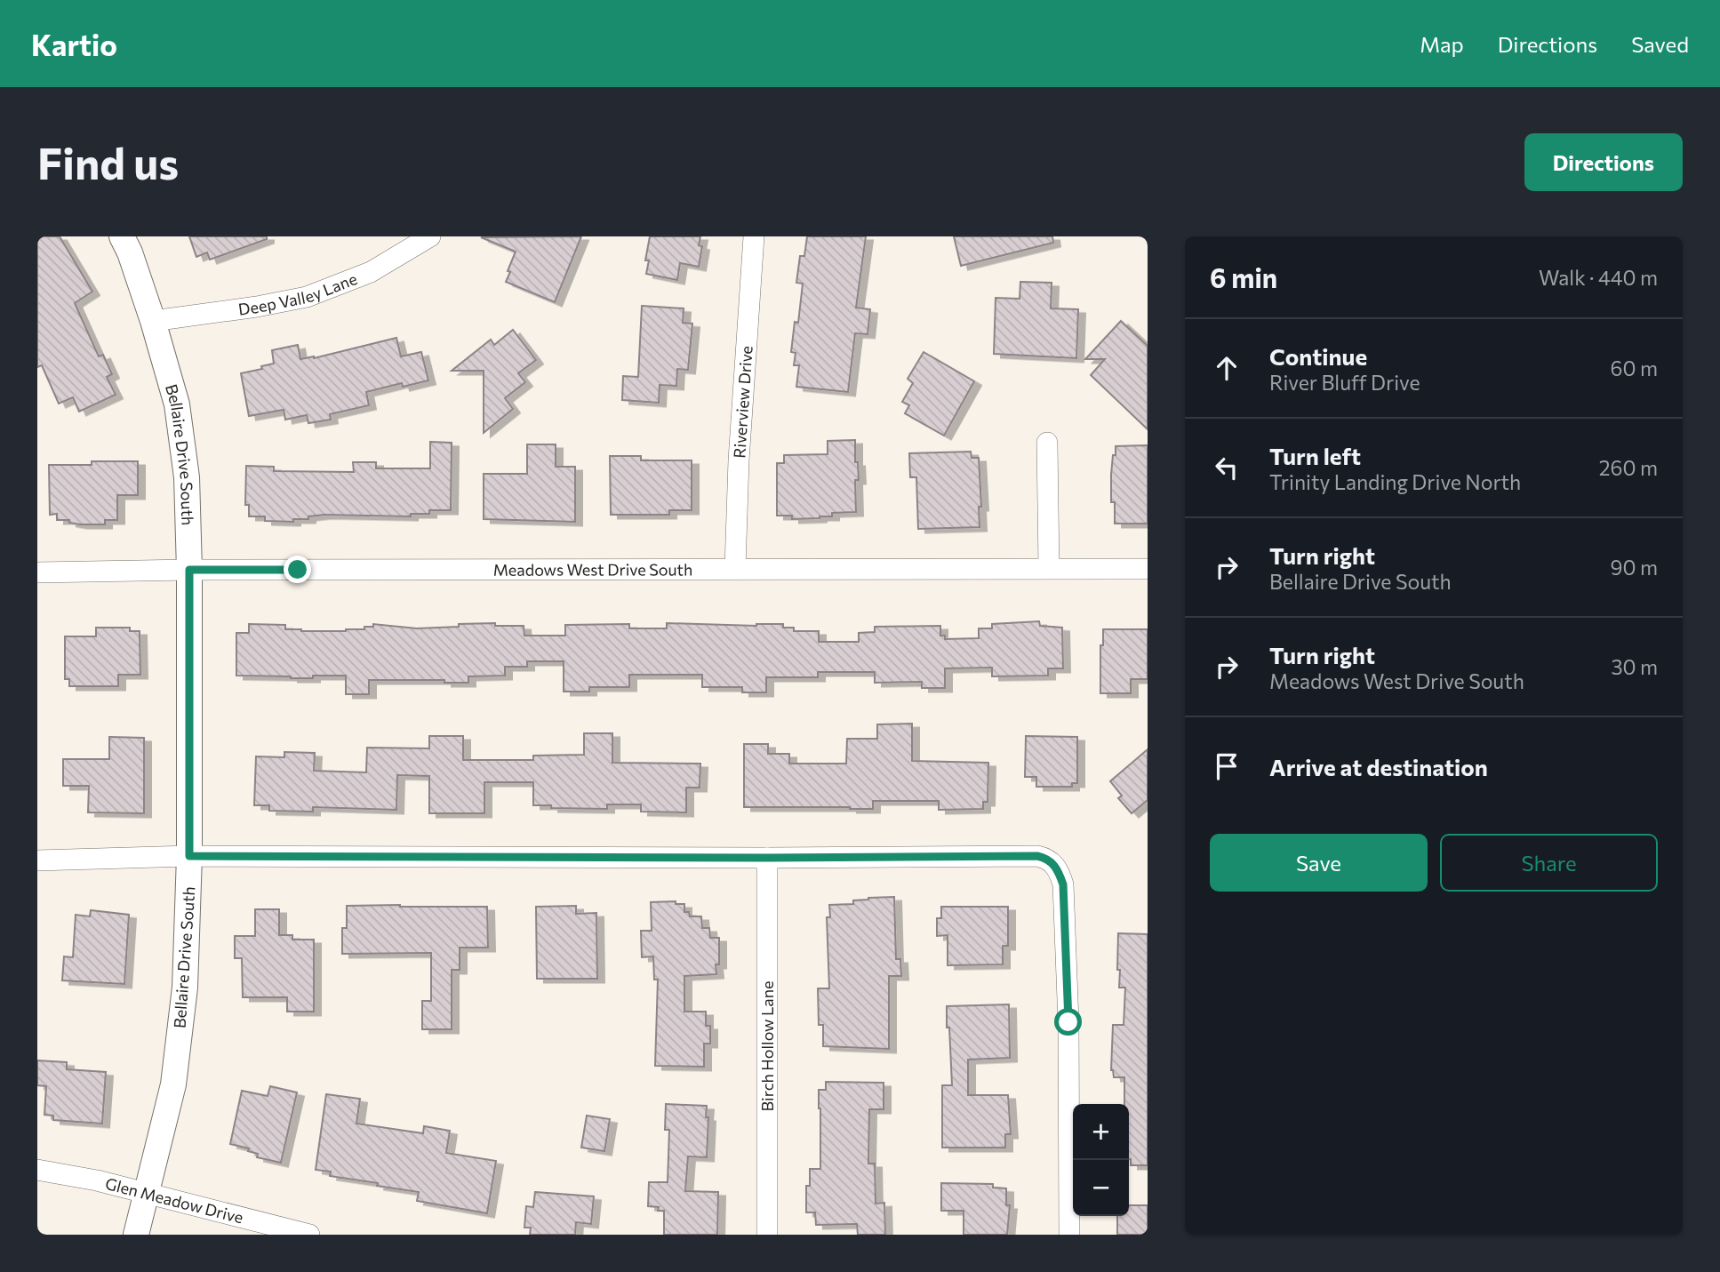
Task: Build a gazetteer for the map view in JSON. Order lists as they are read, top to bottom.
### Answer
{
  "streets": {
    "street": [
      "Deep Valley Lane",
      "Riverview Drive",
      "Bellaire Drive South",
      "Meadows West Drive South",
      "Birch Hollow Lane",
      "Glen Meadow Drive"
    ]
  },
  "crossings": [
    ["Deep Valley Lane", "Bellaire Drive South"],
    ["Riverview Drive", "Meadows West Drive South"],
    ["Bellaire Drive South", "Meadows West Drive South"],
    ["Bellaire Drive South", "Glen Meadow Drive"]
  ],
  "page": {
    "header": "Kartio",
    "nav": ["Map", "Directions", "Saved"],
    "buttons": [
      "Directions",
      ["Save", "Share"]
    ],
    "title": "Find us",
    "heading": ["6 min", "Walk · 440 m"],
    "list": [
      ["Continue", "River Bluff Drive", "60 m"],
      ["Turn left", "Trinity Landing Drive North", "260 m"],
      ["Turn right", "Bellaire Drive South", "90 m"],
      ["Turn right", "Meadows West Drive South", "30 m"],
      "Arrive at destination"
    ],
    "map_buttons": ["+", "−"]
  }
}
